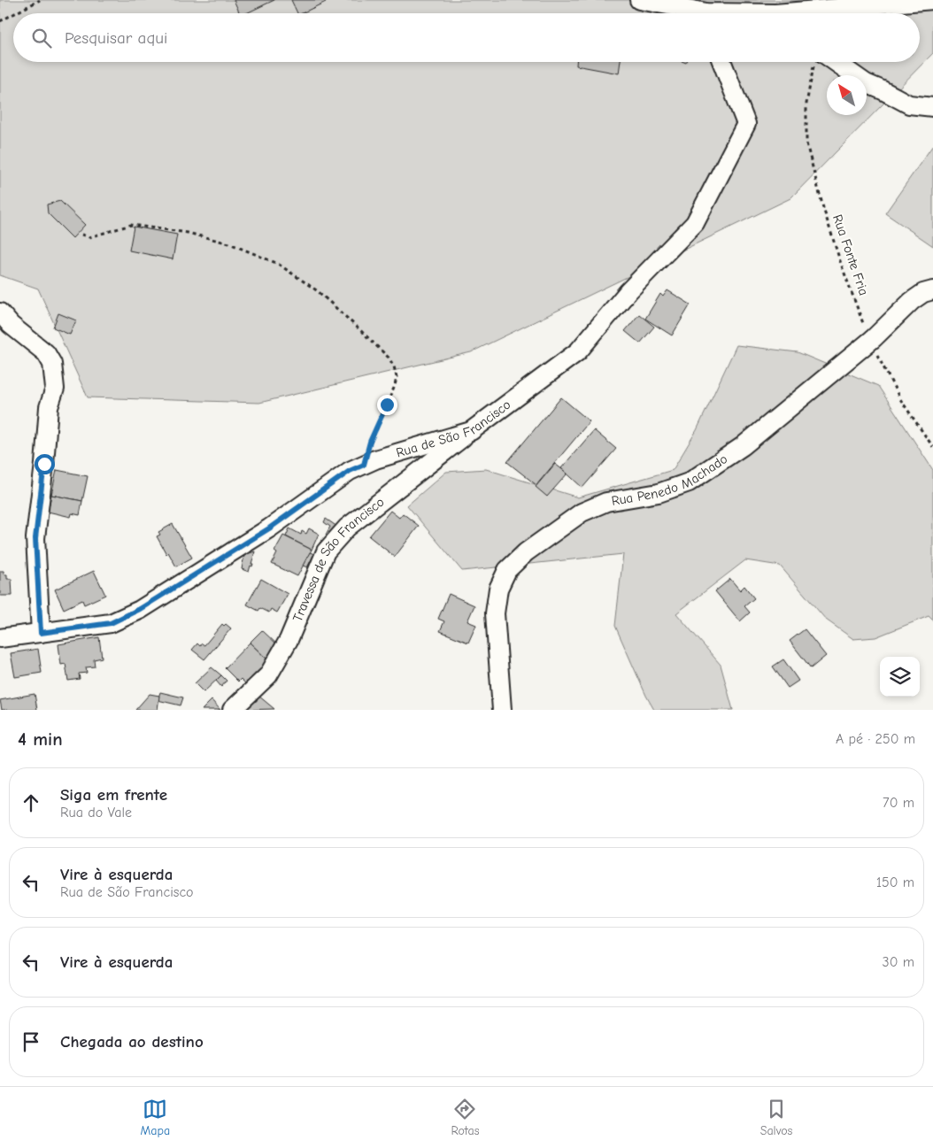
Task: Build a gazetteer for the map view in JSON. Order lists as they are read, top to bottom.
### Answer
{
  "streets": {
    "street": ["Rua de São Francisco", "Rua Penedo Machado", "Travessa de São Francisco"],
    "path": ["Rua Fonte Fria"]
  },
  "crossings": [
    ["Rua Fonte Fria", "Rua Penedo Machado"],
    ["Rua de São Francisco", "Travessa de São Francisco"]
  ],
  "north": "top left",
  "page": {
    "search": "Pesquisar aqui",
    "heading": ["4 min", "A pé · 250 m"],
    "list": [
      ["Siga em frente", "Rua do Vale", "70 m"],
      ["Vire à esquerda", "Rua de São Francisco", "150 m"],
      ["Vire à esquerda", "30 m"],
      "Chegada ao destino"
    ],
    "nav": ["Mapa", "Rotas", "Salvos"]
  }
}
